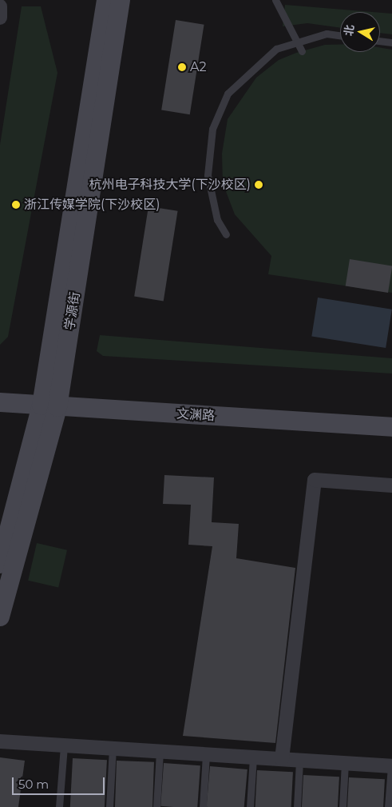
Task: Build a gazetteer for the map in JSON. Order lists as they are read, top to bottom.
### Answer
{
  "streets": {
    "main road": ["学源街", "文渊路"]
  },
  "crossings": [
    ["学源街", "文渊路"]
  ],
  "places": ["A2", "杭州电子科技大学(下沙校区)", "浙江传媒学院(下沙校区)"],
  "scale_bar": "50 m",
  "north": "left"
}
